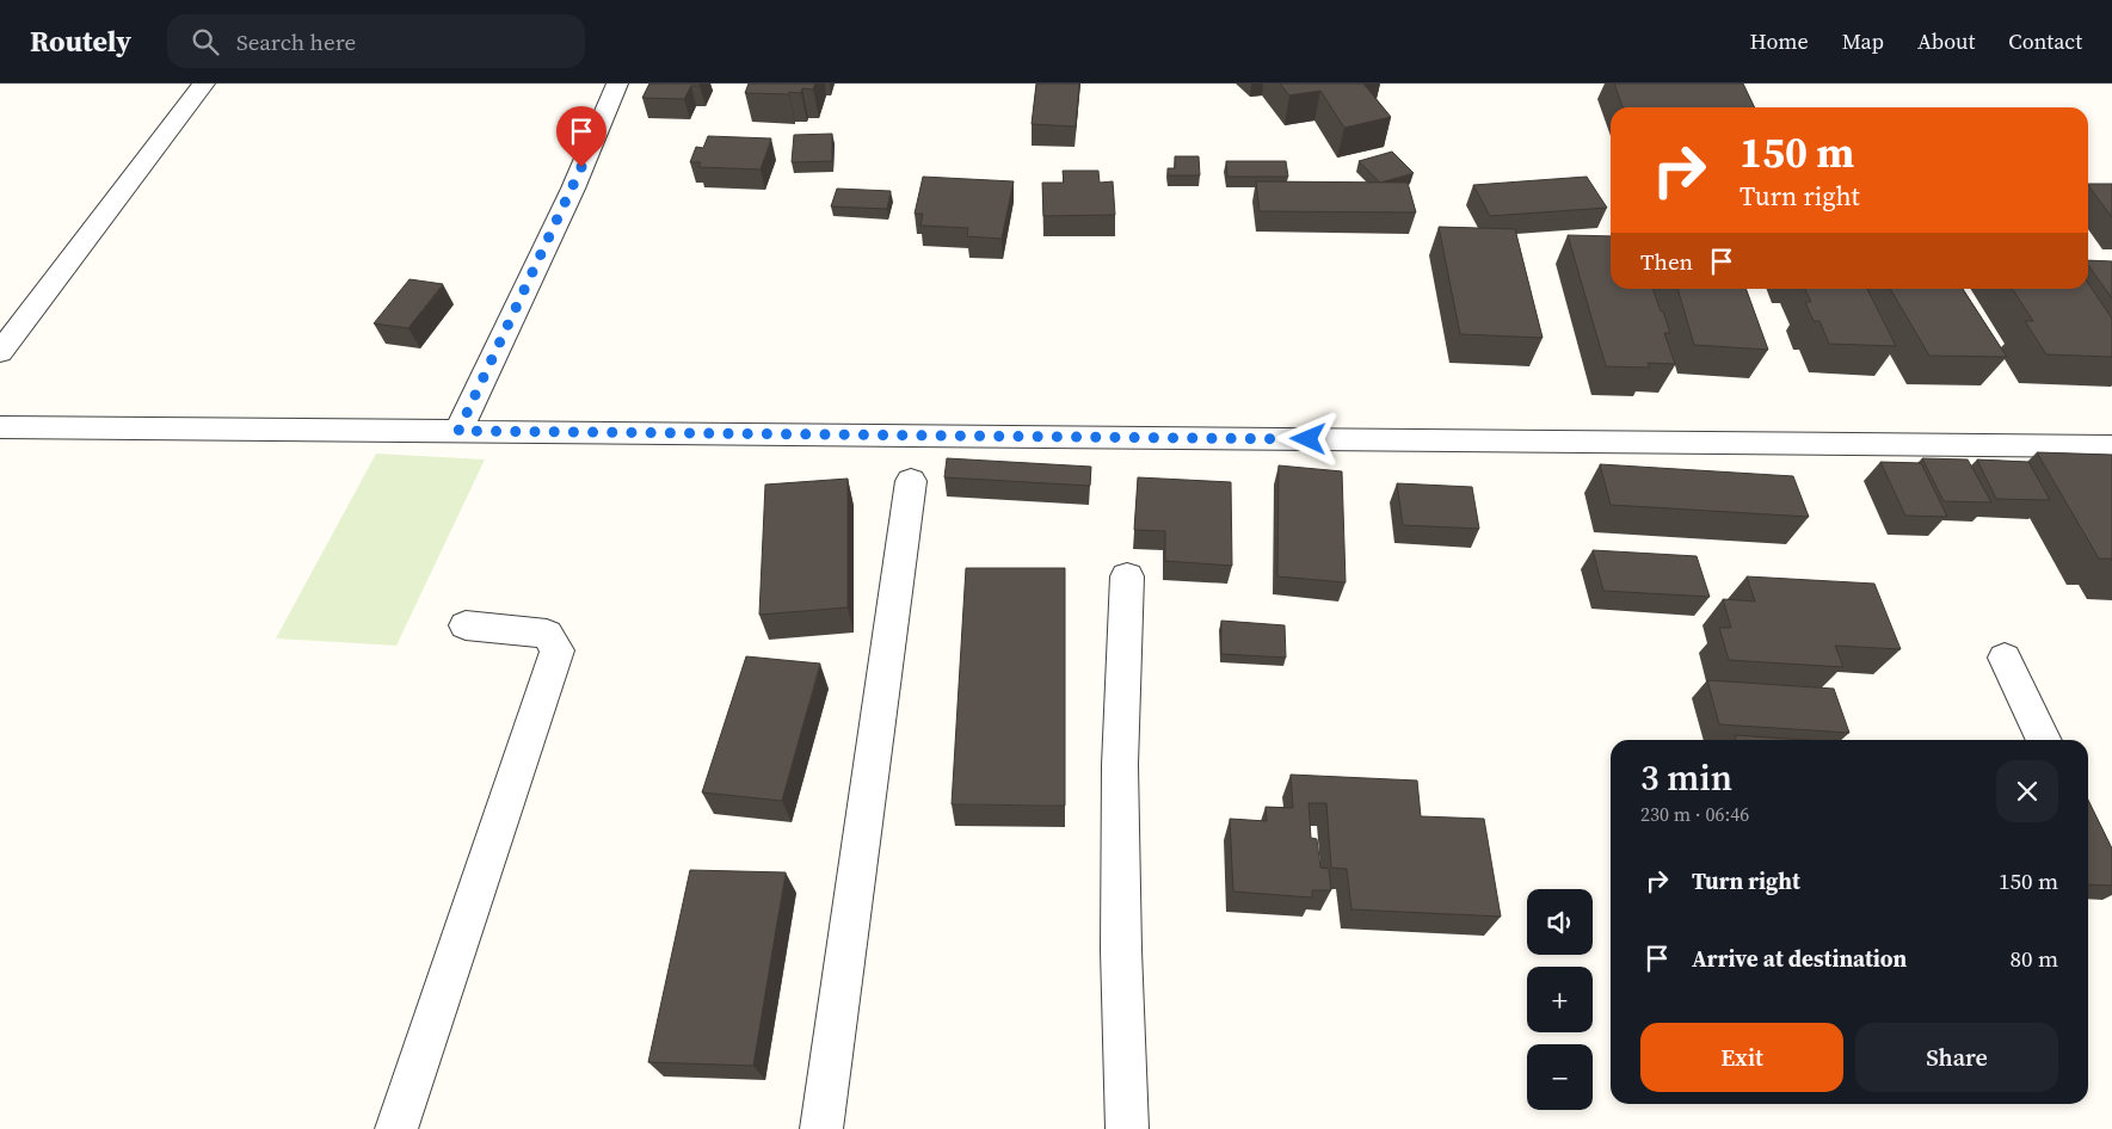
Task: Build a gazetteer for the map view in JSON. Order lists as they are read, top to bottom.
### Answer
{
  "page": {
    "header": "Routely",
    "search": "Search here",
    "nav": [
      "Home",
      "Map",
      "About",
      "Contact"
    ],
    "turn": ["150 m", "Turn right"],
    "then": "Then",
    "heading": ["3 min", "230 m · 06:46"],
    "list": [
      {
        "name": "Turn right",
        "value": "150 m"
      },
      {
        "name": "Arrive at destination",
        "value": "80 m"
      }
    ],
    "map_buttons": ["+", "−"],
    "buttons": ["Exit", "Share"]
  }
}
